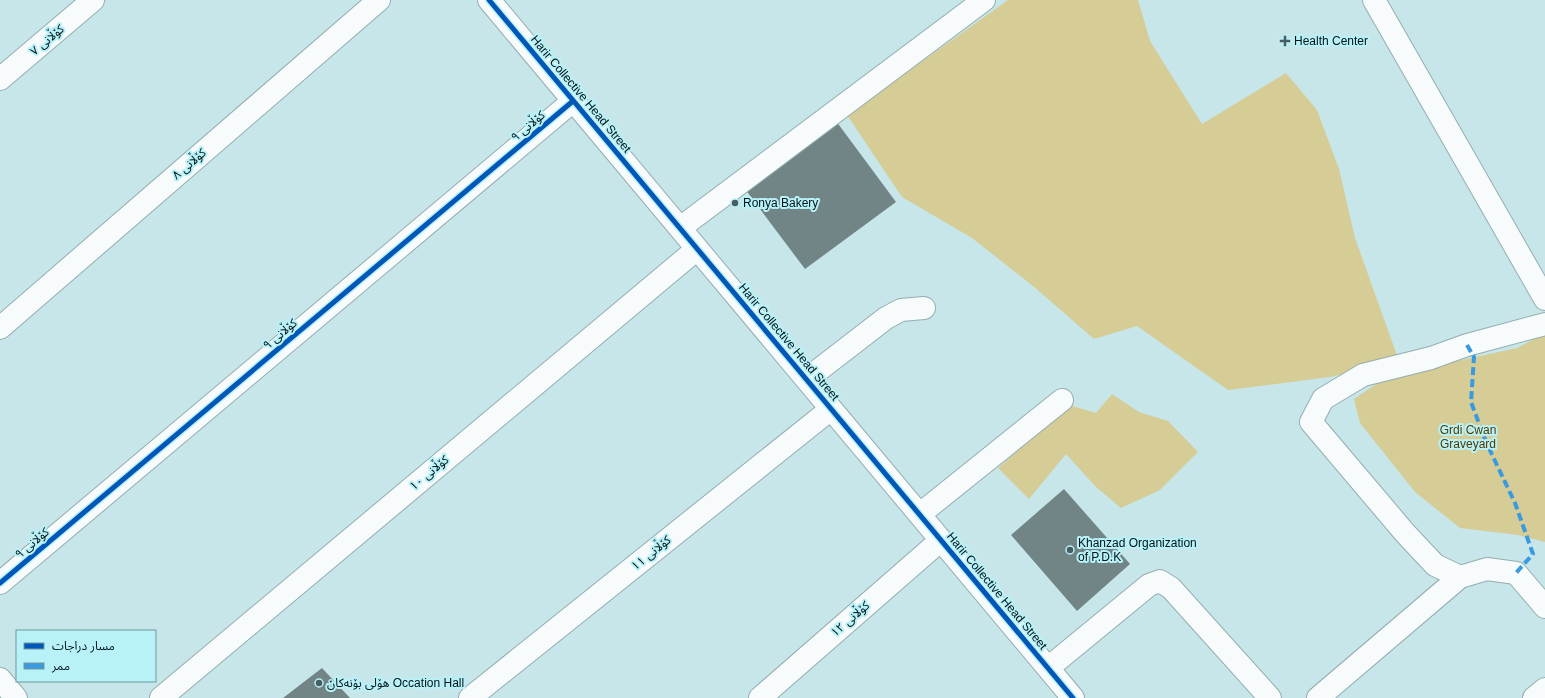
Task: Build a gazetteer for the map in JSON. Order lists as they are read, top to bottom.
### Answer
{
  "streets": {
    "street": [
      "کۆڵانی ٧",
      "Harir Collective Head Street",
      "کۆڵانی ٩",
      "کۆڵانی ٨",
      "کۆڵانی ١٠",
      "کۆڵانی ١١",
      "کۆڵانی ١٢"
    ]
  },
  "crossings": [
    ["Harir Collective Head Street", "کۆڵانی ٩"],
    ["Harir Collective Head Street", "کۆڵانی ١٠"],
    ["Harir Collective Head Street", "کۆڵانی ١١"],
    ["Harir Collective Head Street", "کۆڵانی ١٢"]
  ],
  "parks": ["Grdi Cwan Graveyard"],
  "places": {
    "health": ["Health Center"],
    "other": ["Ronya Bakery", "Khanzad Organization of P.D.K", "هۆلی بۆنەکان Occation Hall"]
  },
  "legend": ["مسار دراجات", "ممر"]
}
